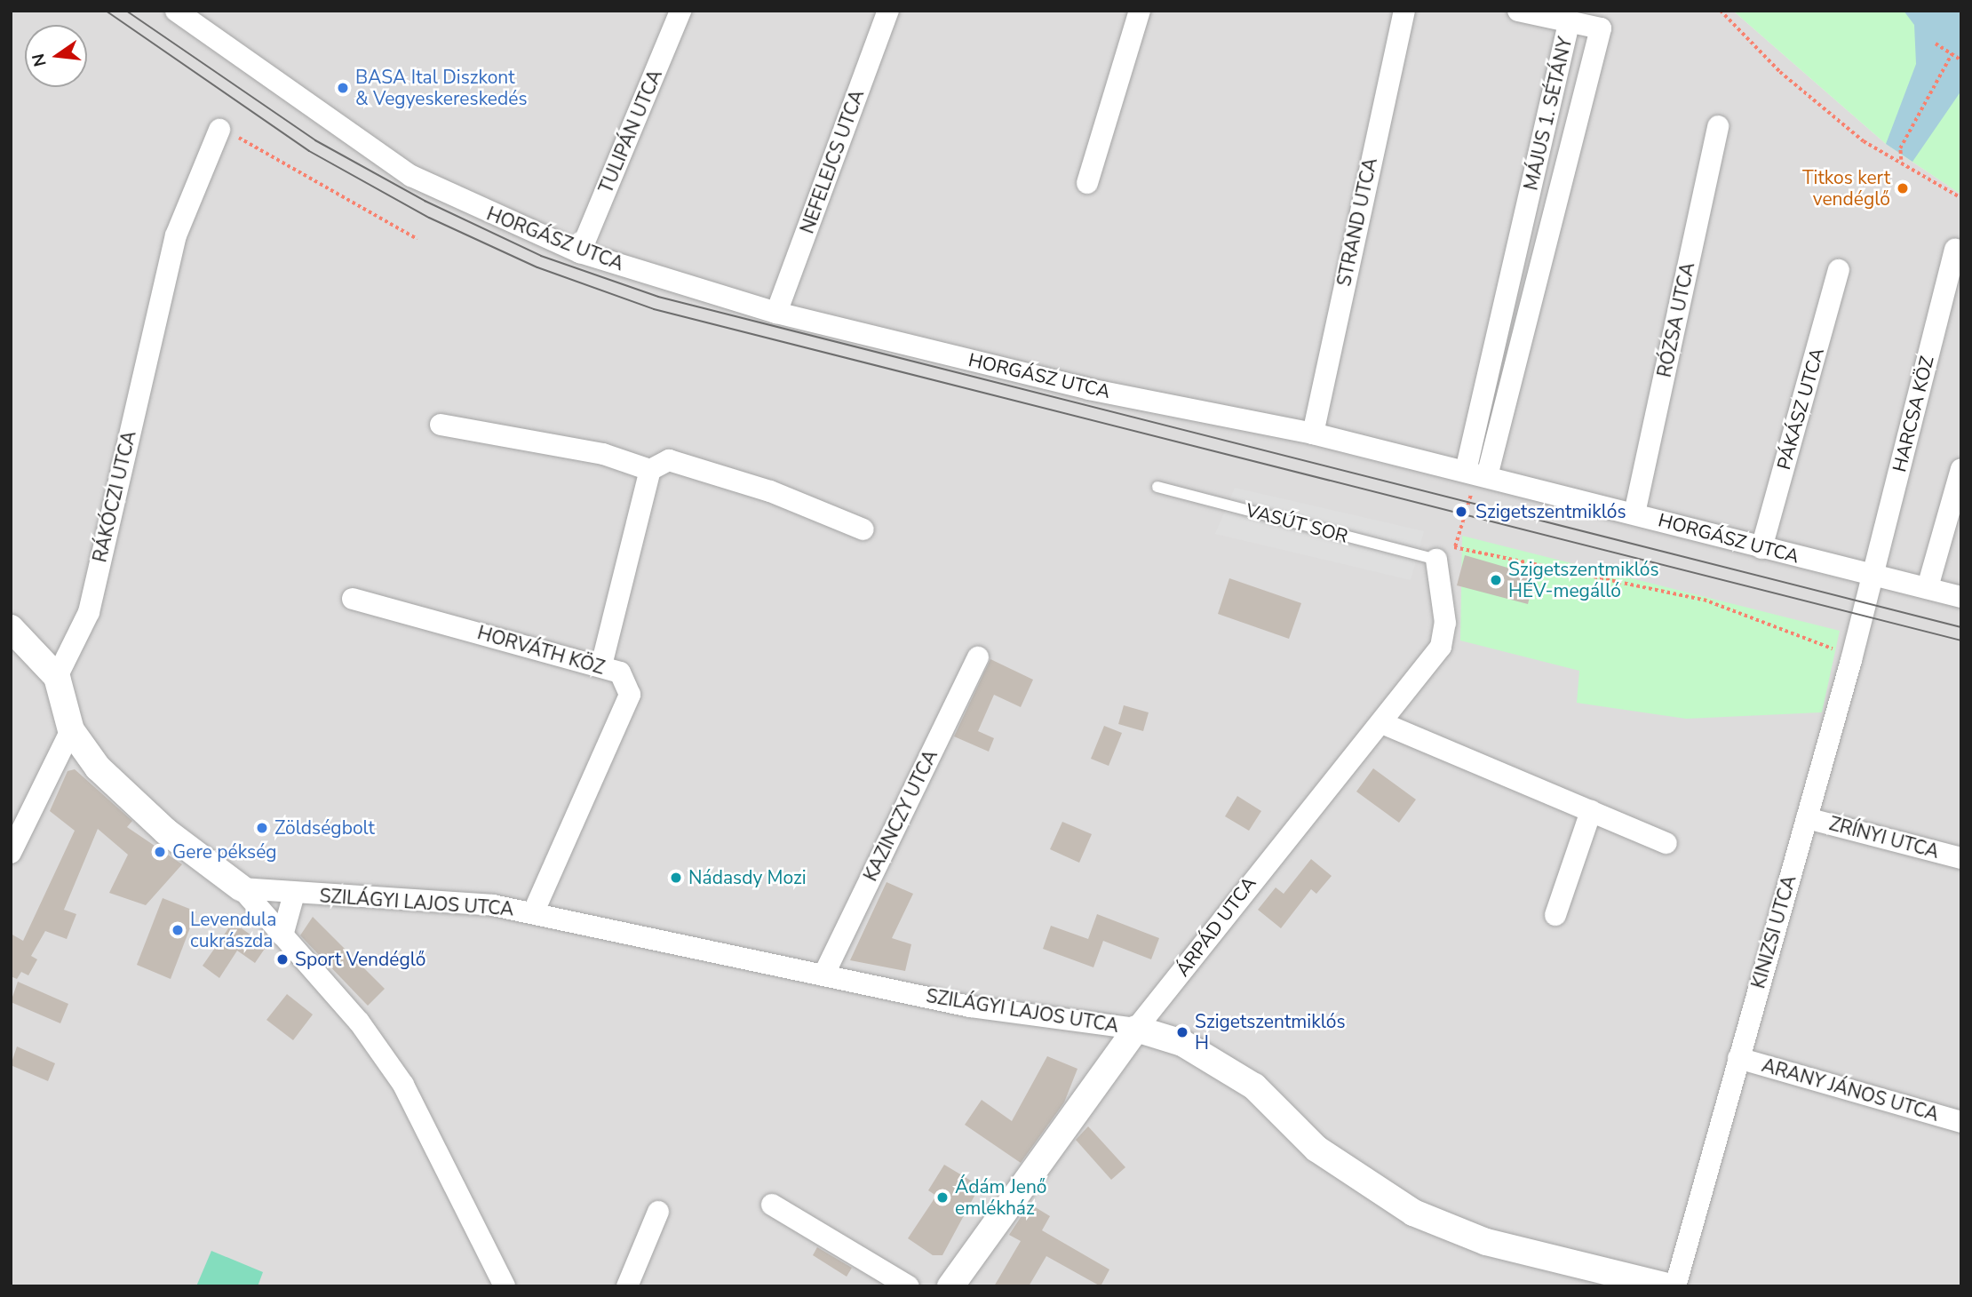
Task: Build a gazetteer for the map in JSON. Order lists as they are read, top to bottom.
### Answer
{
  "streets": {
    "street": [
      "MÁJUS 1. SÉTÁNY",
      "TULIPÁN UTCA",
      "NEFELEJCS UTCA",
      "STRAND UTCA",
      "HORGÁSZ UTCA",
      "RÓZSA UTCA",
      "PÁKÁSZ UTCA",
      "HARCSA KÖZ",
      "RÁKÓCZI UTCA",
      "HORVÁTH KÖZ",
      "KAZINCZY UTCA",
      "ZRÍNYI UTCA",
      "SZILÁGYI LAJOS UTCA",
      "ÁRPÁD UTCA",
      "KINIZSI UTCA",
      "ARANY JÁNOS UTCA"
    ],
    "lane": ["VASÚT SOR"]
  },
  "crossings": [
    ["MÁJUS 1. SÉTÁNY", "HORGÁSZ UTCA"],
    ["TULIPÁN UTCA", "HORGÁSZ UTCA"],
    ["NEFELEJCS UTCA", "HORGÁSZ UTCA"],
    ["STRAND UTCA", "HORGÁSZ UTCA"],
    ["HORGÁSZ UTCA", "RÓZSA UTCA"],
    ["HORGÁSZ UTCA", "PÁKÁSZ UTCA"],
    ["HORGÁSZ UTCA", "HARCSA KÖZ"],
    ["HORGÁSZ UTCA", "KINIZSI UTCA"],
    ["HARCSA KÖZ", "KINIZSI UTCA"],
    ["VASÚT SOR", "ÁRPÁD UTCA"],
    ["HORVÁTH KÖZ", "SZILÁGYI LAJOS UTCA"],
    ["KAZINCZY UTCA", "SZILÁGYI LAJOS UTCA"],
    ["ZRÍNYI UTCA", "KINIZSI UTCA"],
    ["SZILÁGYI LAJOS UTCA", "ÁRPÁD UTCA"],
    ["KINIZSI UTCA", "ARANY JÁNOS UTCA"]
  ],
  "places": [
    "BASA Ital Diszkont & Vegyeskereskedés",
    "Titkos kert vendéglő",
    "Szigetszentmiklós",
    "Szigetszentmiklós HÉV-megálló",
    "Zöldségbolt",
    "Gere pékség",
    "Nádasdy Mozi",
    "Levendula cukrászda",
    "Sport Vendéglő",
    "Szigetszentmiklós H",
    "Ádám Jenő emlékház"
  ],
  "north": "left"
}
